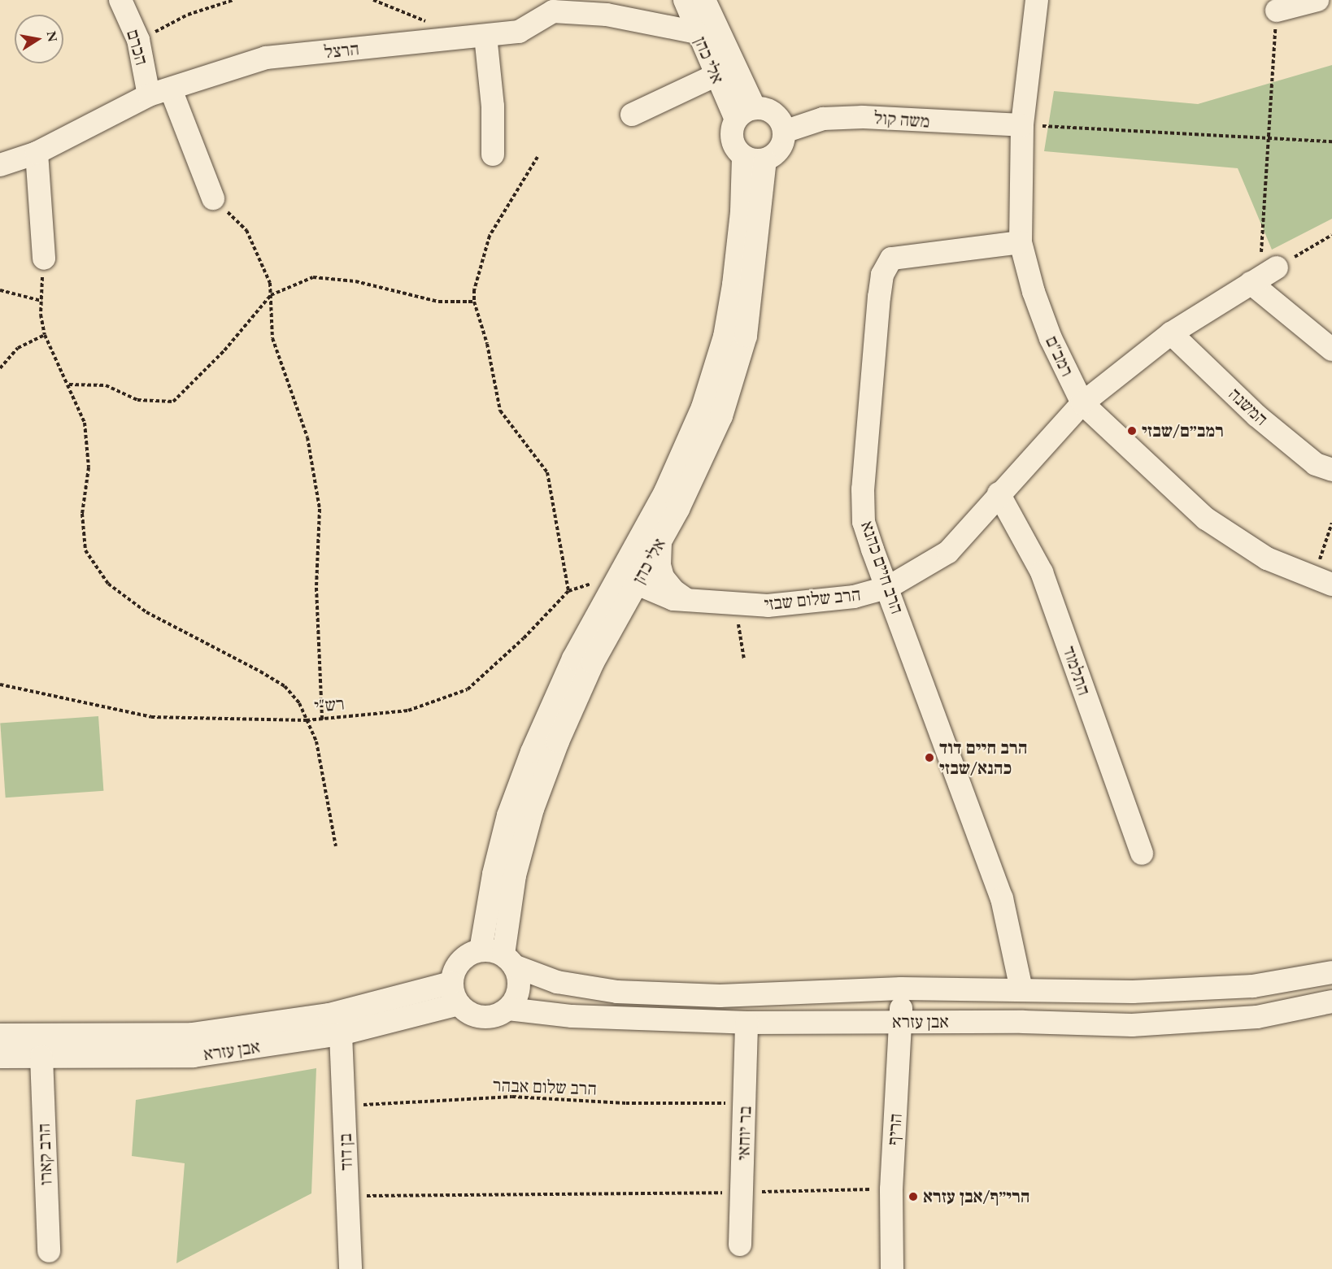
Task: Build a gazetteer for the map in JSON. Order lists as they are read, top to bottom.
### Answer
{
  "streets": {
    "street": [
      "הכרם",
      "הרצל",
      "אלי כהן",
      "משה קול",
      "רמב\"ם",
      "המשנה",
      "הרב חיים כהנא",
      "הרב שלום שבזי",
      "התלמוד",
      "אבן עזרא",
      "הריף",
      "בר יוחאי",
      "בן דוד",
      "הרב קארו"
    ],
    "path": ["רש\"י", "הרב שלום אבהר"]
  },
  "crossings": [
    ["הכרם", "הרצל"],
    ["הרצל", "אלי כהן"],
    ["אלי כהן", "משה קול"],
    ["אלי כהן", "הרב שלום שבזי"],
    ["אלי כהן", "רש\"י"],
    ["אלי כהן", "אבן עזרא"],
    ["משה קול", "רמב\"ם"],
    ["רמב\"ם", "הרב חיים כהנא"],
    ["רמב\"ם", "הרב שלום שבזי"],
    ["המשנה", "הרב שלום שבזי"],
    ["הרב חיים כהנא", "הרב שלום שבזי"],
    ["הרב חיים כהנא", "אבן עזרא"],
    ["הרב שלום שבזי", "התלמוד"],
    ["הרב שלום שבזי", "רש\"י"],
    ["אבן עזרא", "הריף"],
    ["אבן עזרא", "בר יוחאי"],
    ["אבן עזרא", "בן דוד"],
    ["אבן עזרא", "הרב קארו"],
    ["הרב שלום אבהר", "בר יוחאי"],
    ["הרב שלום אבהר", "בן דוד"]
  ],
  "places": ["רמב״ם/שבזי", "הרב חיים דוד כהנא/שבזי", "הרי״ף/אבן עזרא"],
  "north": "right"
}
